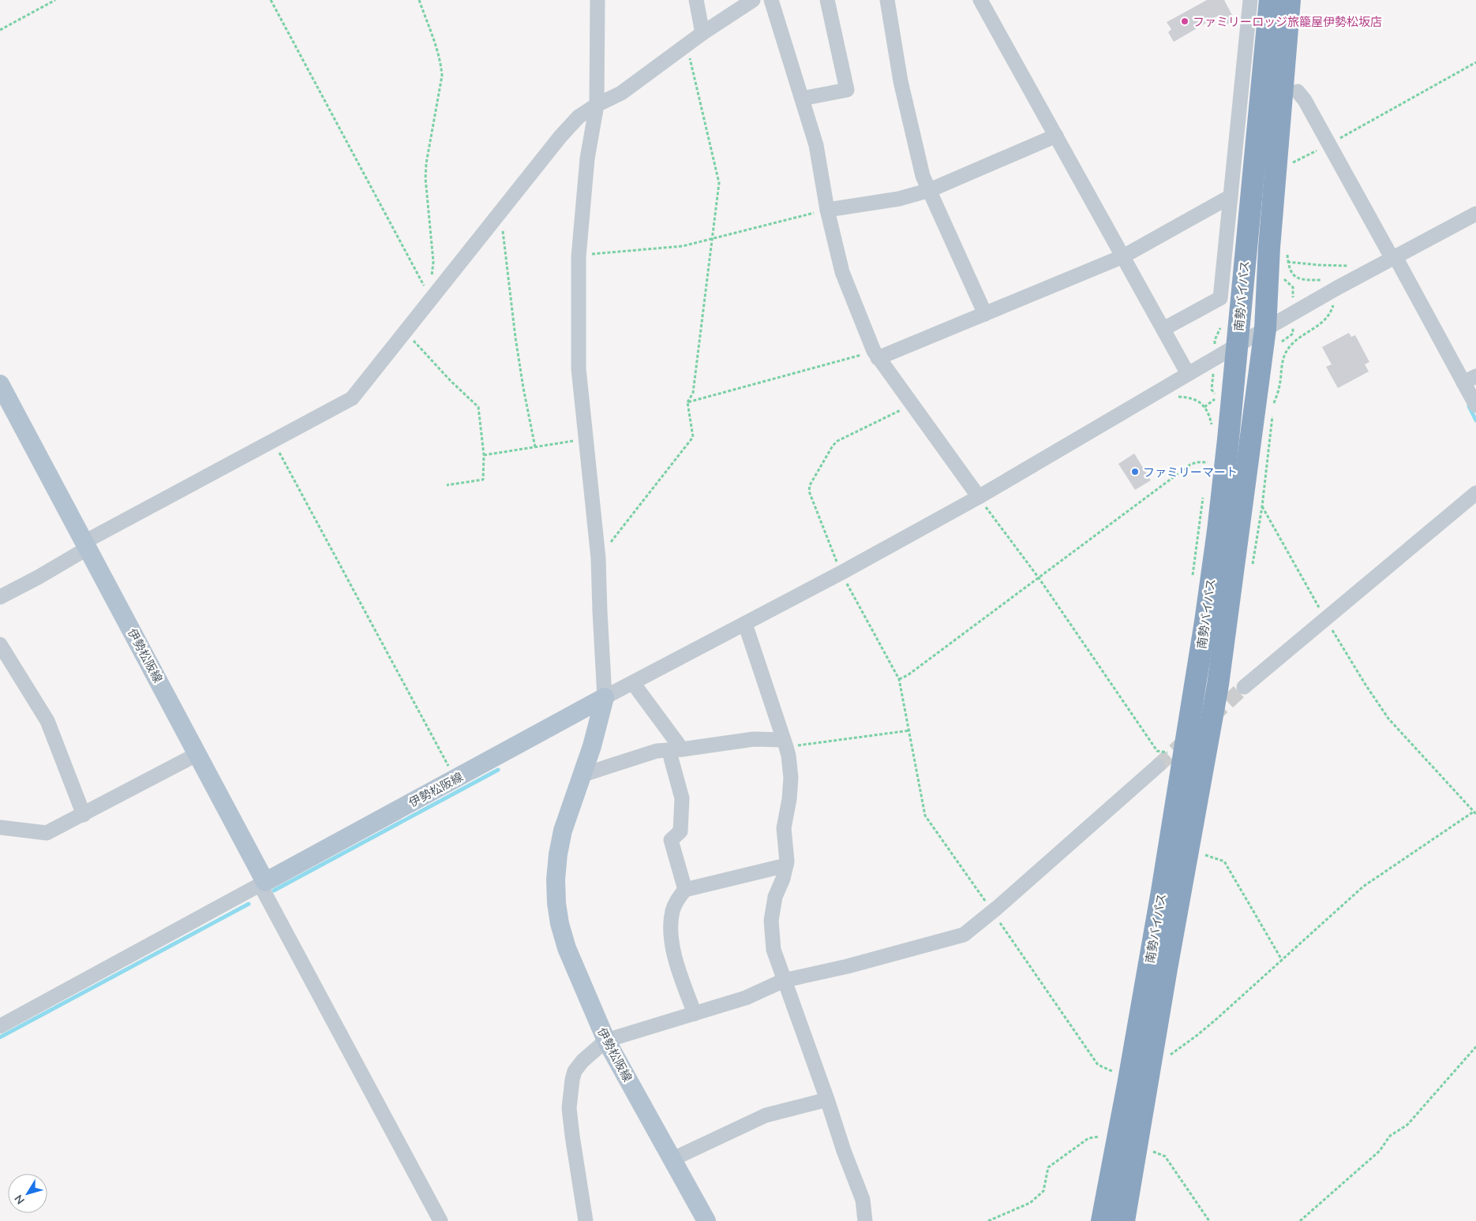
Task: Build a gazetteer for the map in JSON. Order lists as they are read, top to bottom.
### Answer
{
  "streets": {
    "highway": ["南勢バイパス"],
    "main road": ["伊勢松阪線"]
  },
  "places": ["ファミリーロッジ旅籠屋伊勢松坂店", "ファミリーマート"],
  "north": "bottom left"
}
